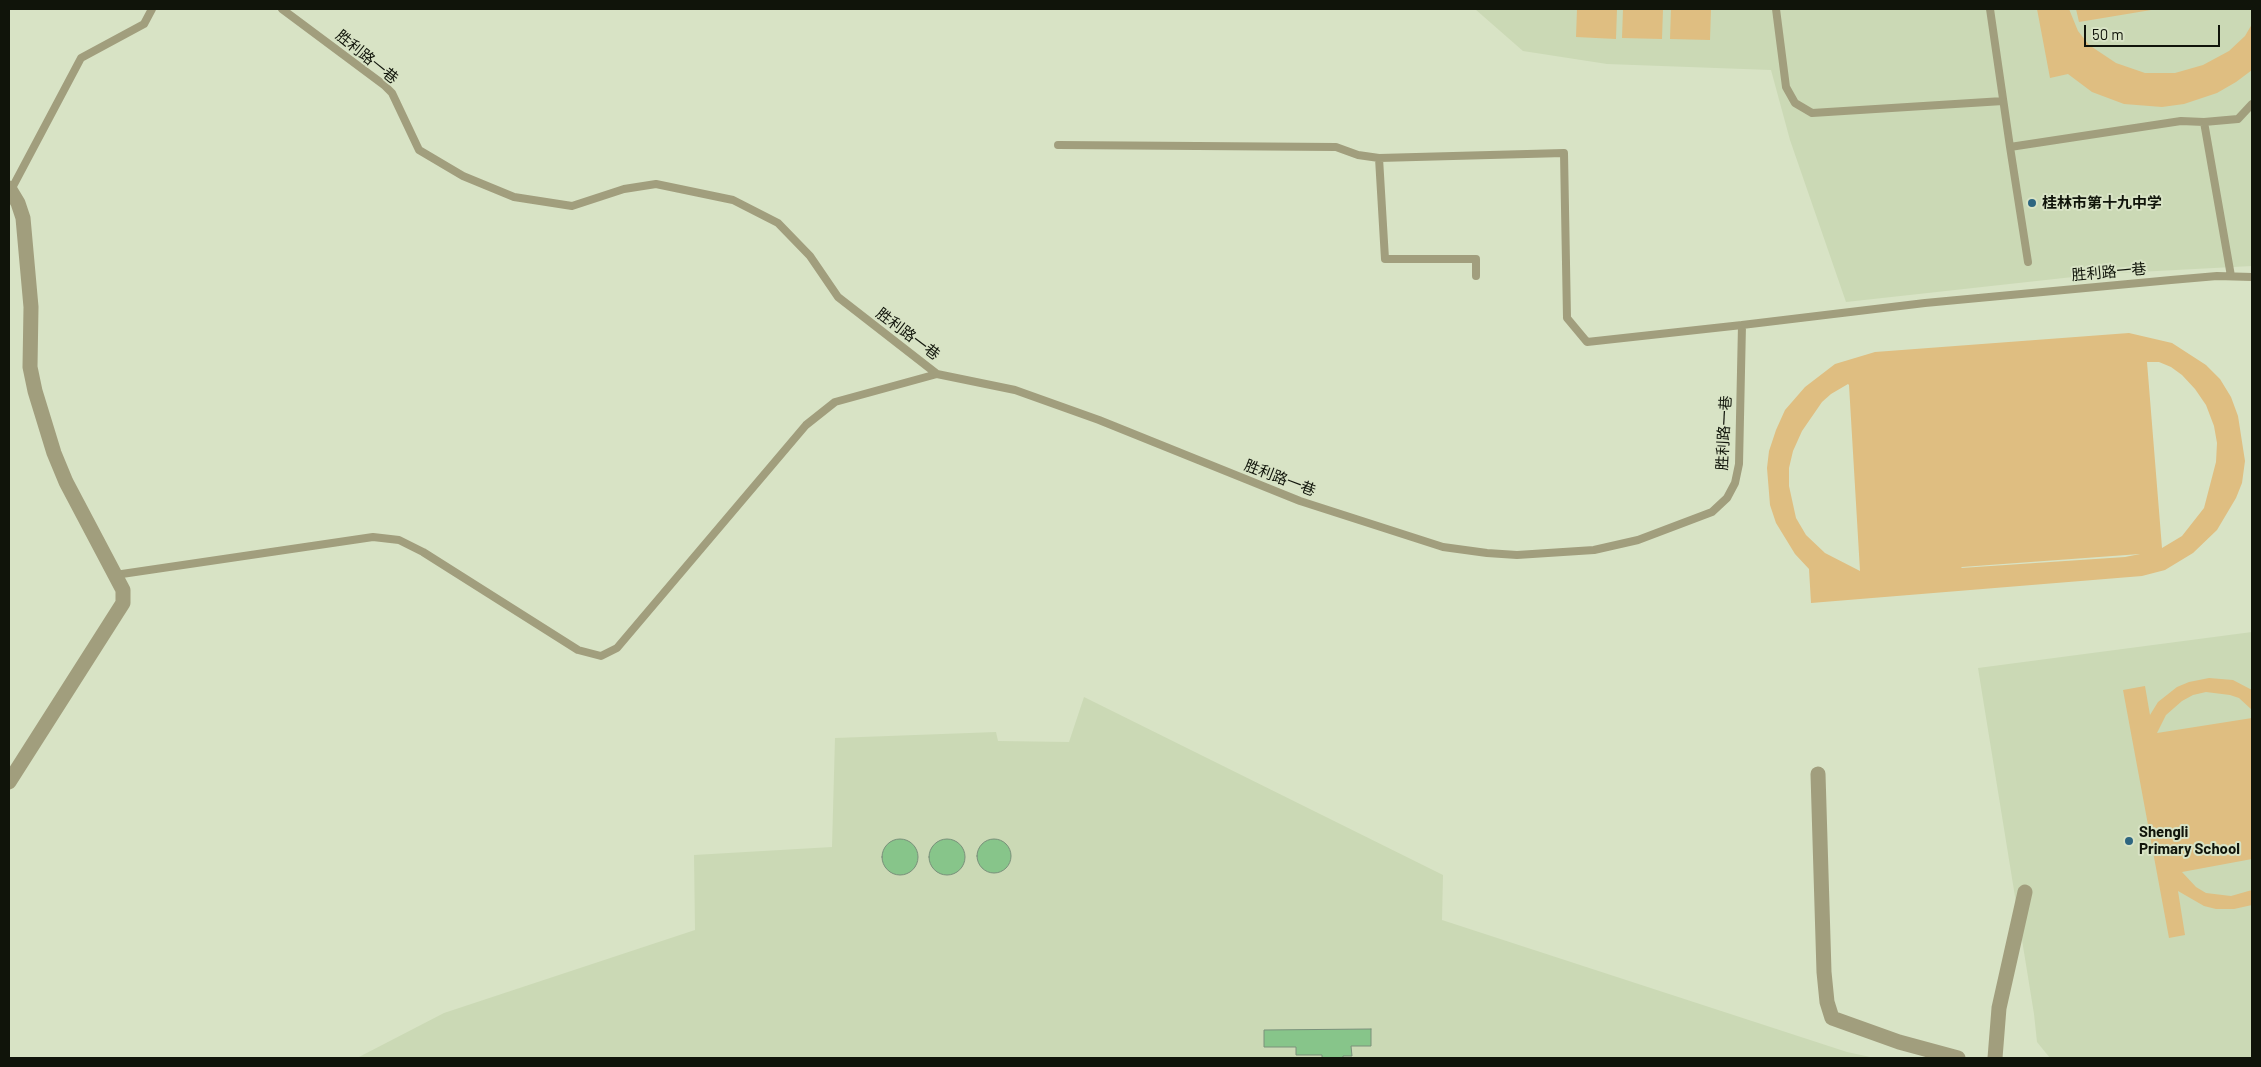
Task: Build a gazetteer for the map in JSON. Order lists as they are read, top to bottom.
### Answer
{
  "streets": {
    "lane": ["胜利路一巷"]
  },
  "places": ["桂林市第十九中学", "Shengli Primary School"],
  "scale_bar": "50 m"
}
